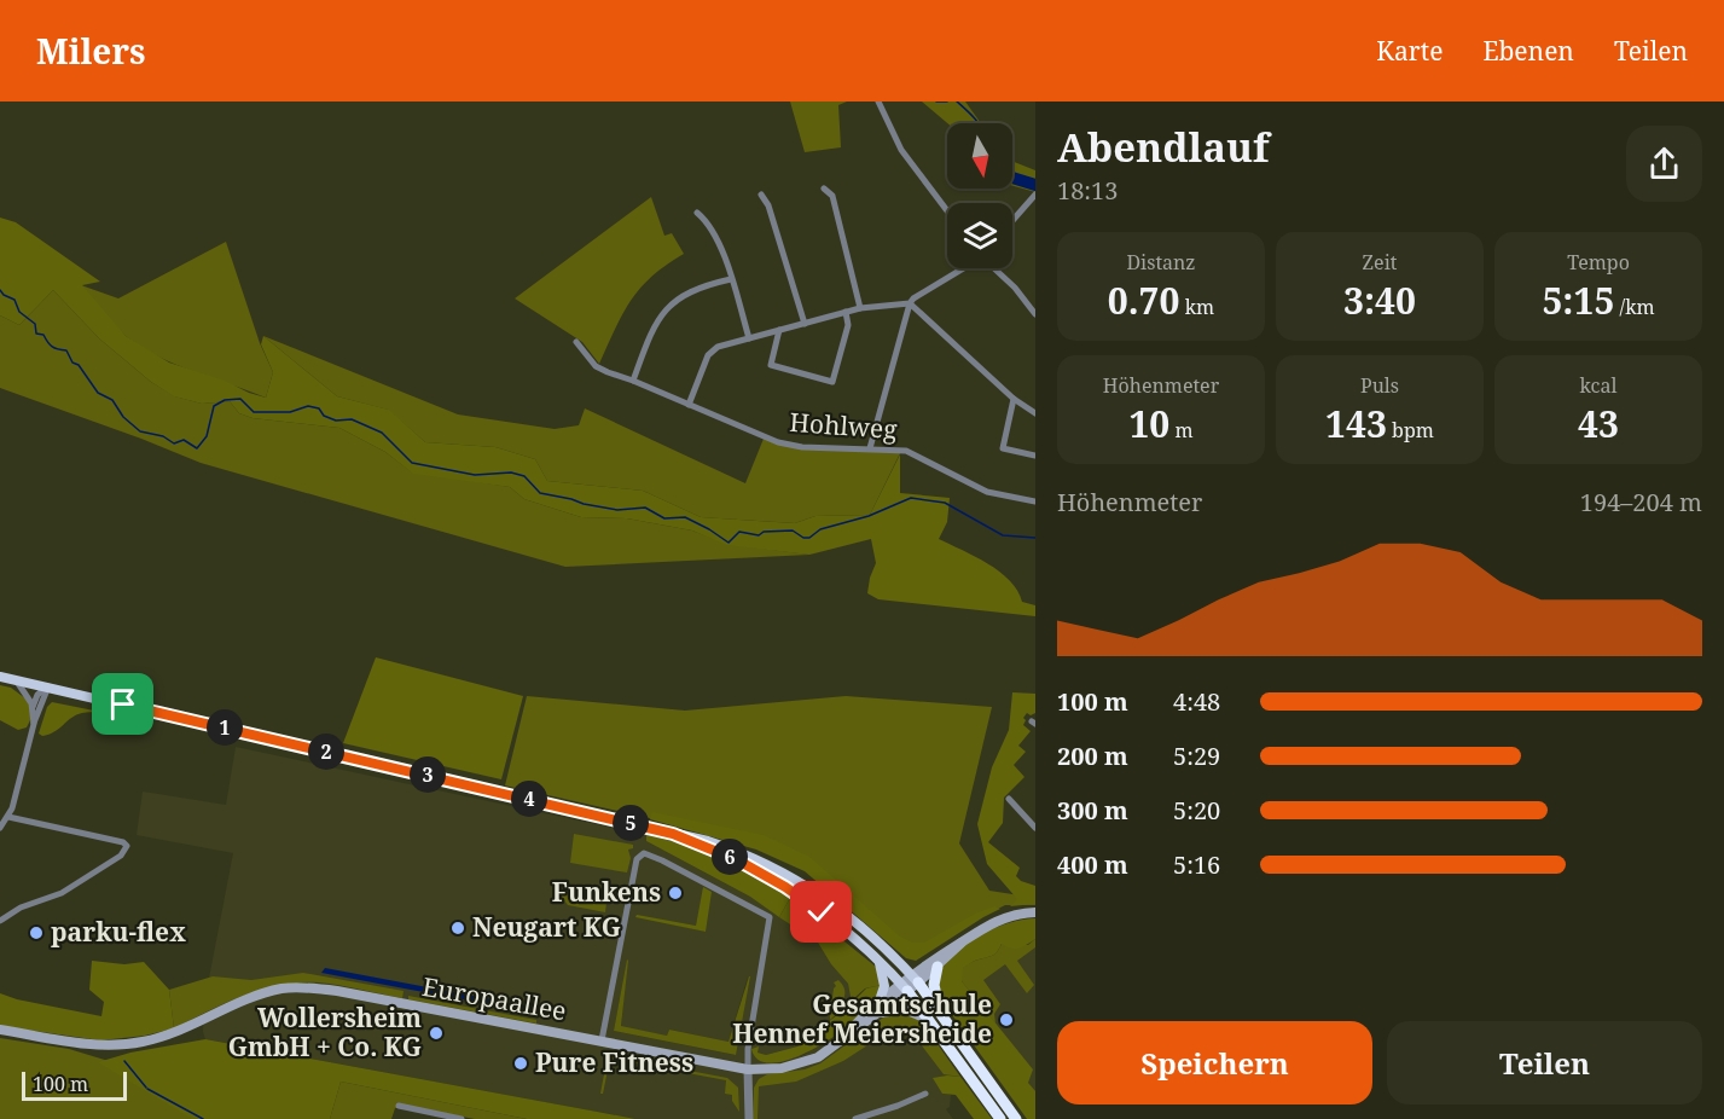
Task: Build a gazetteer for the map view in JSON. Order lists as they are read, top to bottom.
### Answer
{
  "streets": {
    "main road": ["Europaallee"],
    "street": ["Hohlweg"]
  },
  "places": [
    "Funkens",
    "Neugart KG",
    "parku-flex",
    "Gesamtschule Hennef Meiersheide",
    "Wollersheim GmbH + Co. KG",
    "Pure Fitness"
  ],
  "scale_bar": "100 m",
  "north": "bottom",
  "page": {
    "header": "Milers",
    "nav": ["Karte", "Ebenen", "Teilen"],
    "heading": ["Abendlauf", "18:13"],
    "stats": [
      ["Distanz", "0.70 km"],
      ["Zeit", "3:40"],
      ["Tempo", "5:15 /km"],
      ["Höhenmeter", "10 m"],
      ["Puls", "143 bpm"],
      ["kcal", "43"]
    ],
    "chart": ["Höhenmeter", "194–204 m"],
    "list": [
      {
        "name": "100 m",
        "note": "4:48"
      },
      {
        "name": "200 m",
        "note": "5:29"
      },
      {
        "name": "300 m",
        "note": "5:20"
      },
      {
        "name": "400 m",
        "note": "5:16"
      }
    ],
    "pins": [
      "1",
      "2",
      "3",
      "4",
      "5",
      "6"
    ],
    "buttons": ["Speichern", "Teilen"],
    "scale": "100 m"
  }
}
